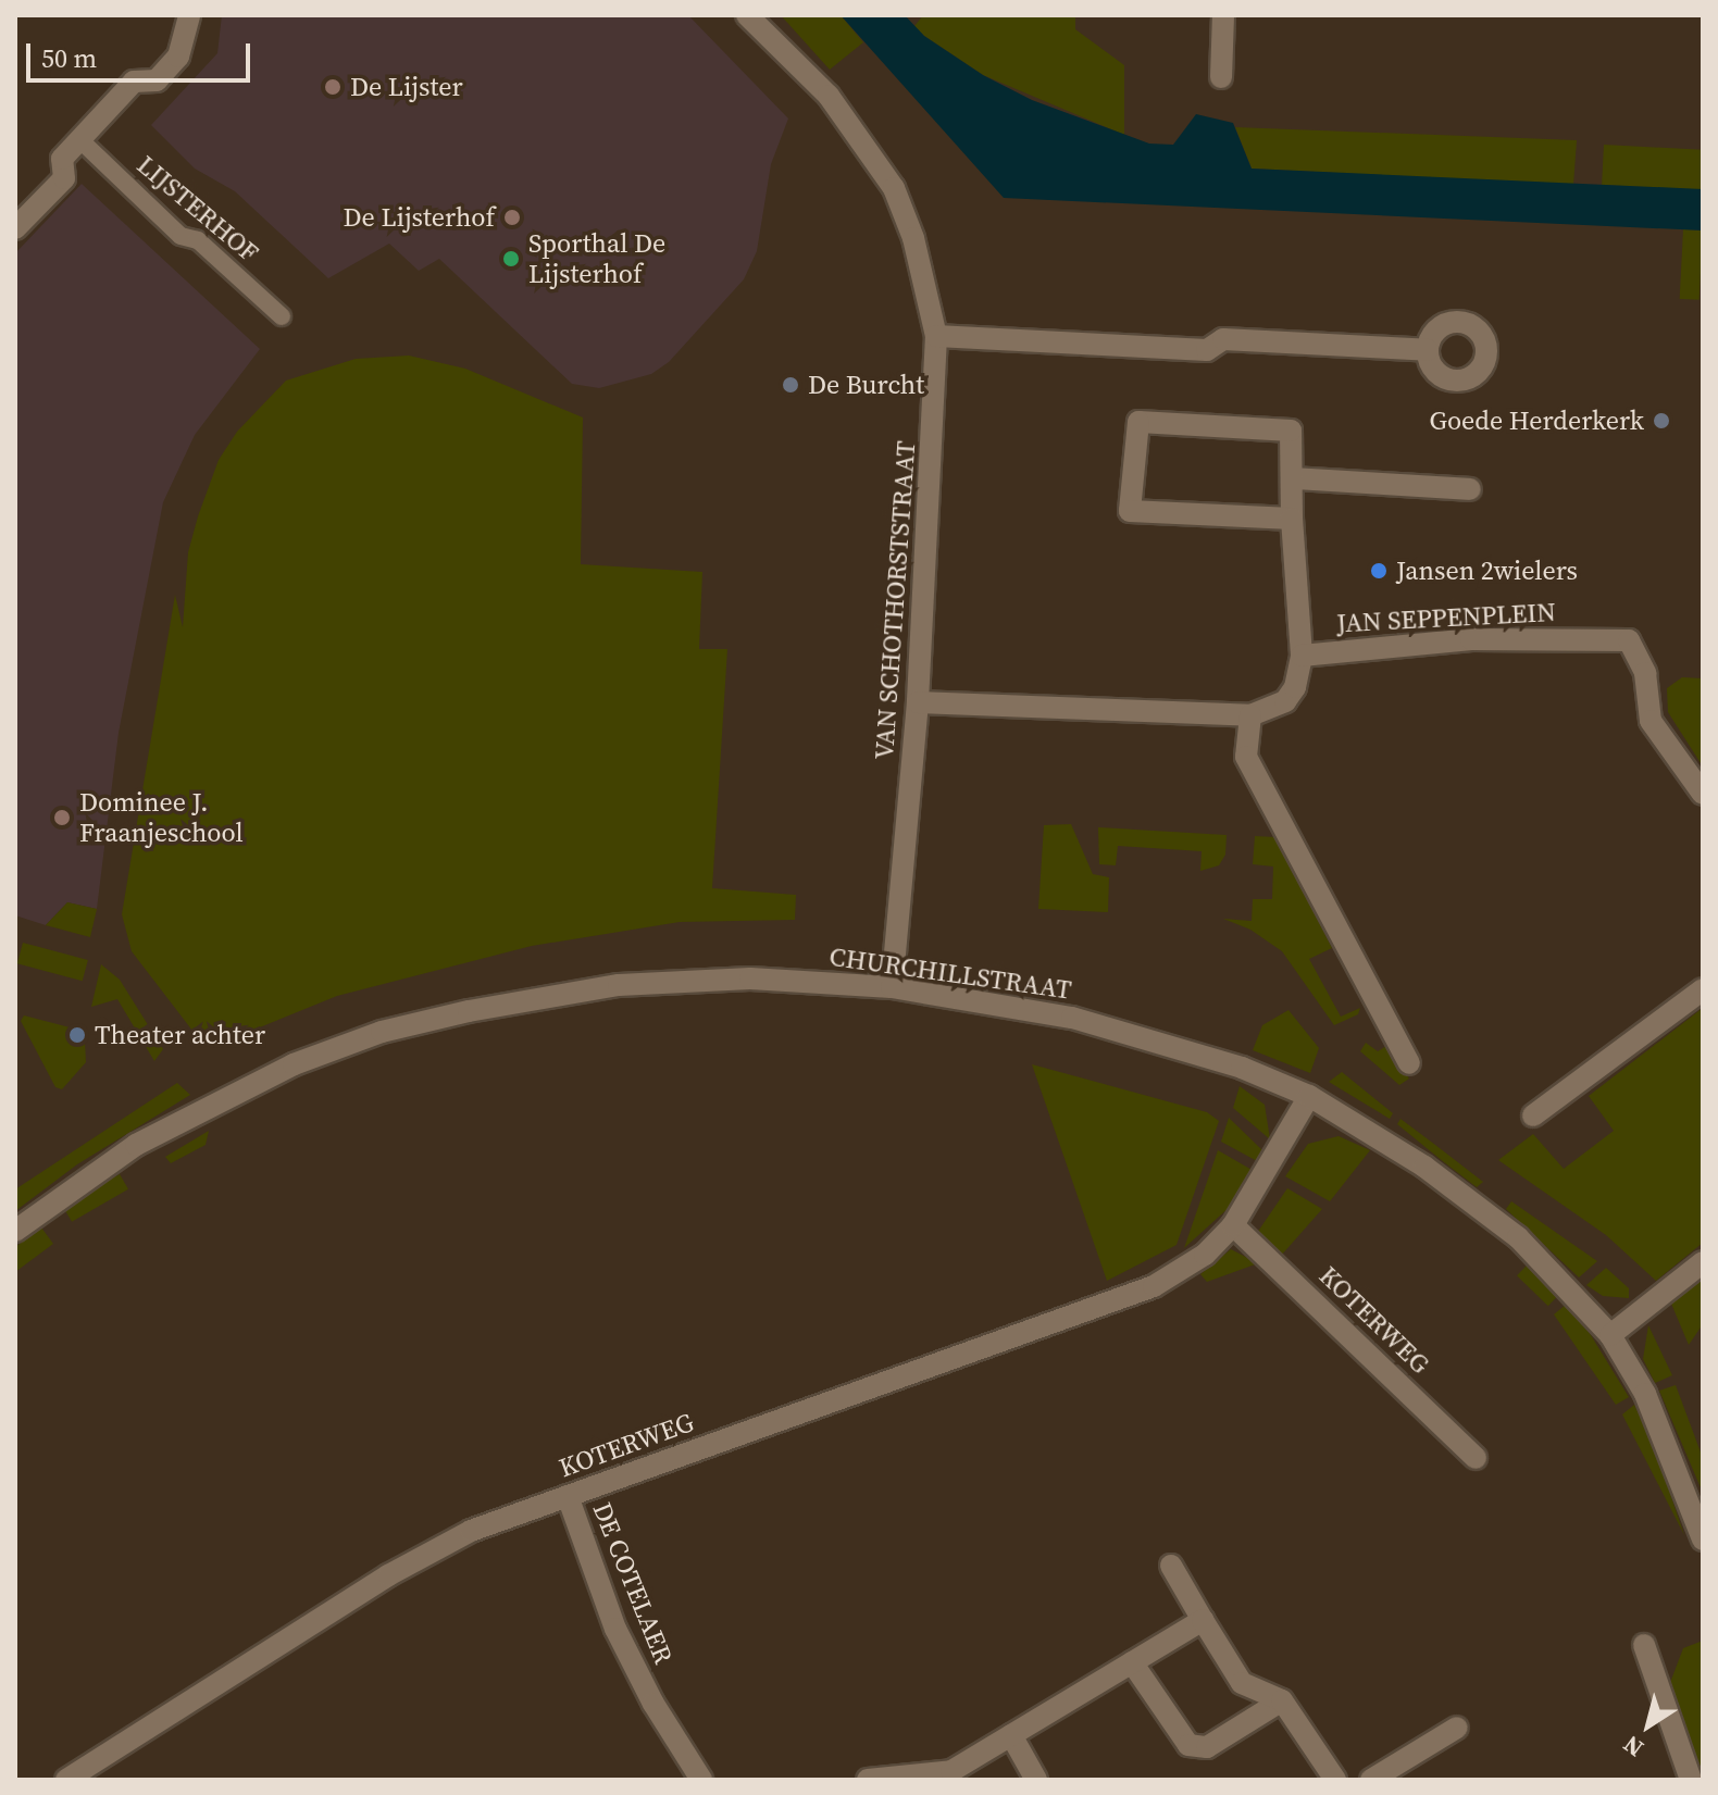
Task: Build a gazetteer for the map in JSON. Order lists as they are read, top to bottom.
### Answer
{
  "streets": {
    "street": [
      "VAN SCHOTHORSTSTRAAT",
      "JAN SEPPENPLEIN",
      "CHURCHILLSTRAAT",
      "KOTERWEG",
      "DE COTELAER"
    ],
    "lane": ["LIJSTERHOF"]
  },
  "crossings": [
    ["VAN SCHOTHORSTSTRAAT", "JAN SEPPENPLEIN"],
    ["VAN SCHOTHORSTSTRAAT", "CHURCHILLSTRAAT"],
    ["CHURCHILLSTRAAT", "KOTERWEG"],
    ["KOTERWEG", "DE COTELAER"]
  ],
  "places": [
    "De Lijster",
    "De Lijsterhof",
    "Sporthal De Lijsterhof",
    "De Burcht",
    "Goede Herderkerk",
    "Jansen 2wielers",
    "Dominee J. Fraanjeschool",
    "Theater achter"
  ],
  "scale_bar": "50 m",
  "north": "bottom left"
}
